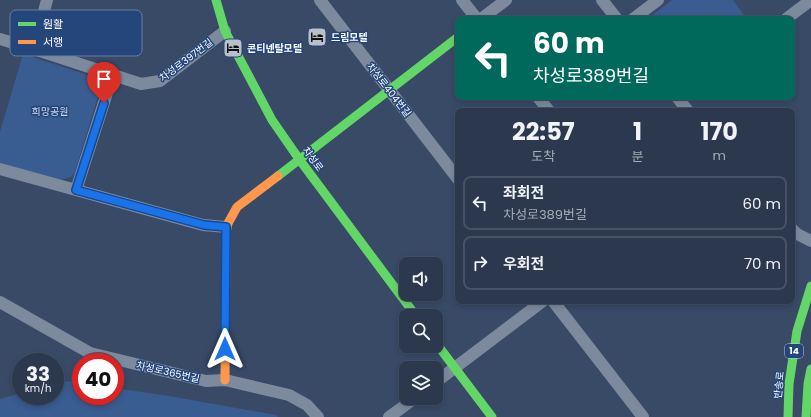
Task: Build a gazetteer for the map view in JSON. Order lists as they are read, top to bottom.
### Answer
{
  "streets": {
    "main road": ["차성로", "14", "반송로"],
    "street": ["차성로397번길", "차성로404번길", "차성로365번길"]
  },
  "crossings": [
    ["차성로397번길", "차성로"]
  ],
  "parks": ["희망공원"],
  "places": {
    "hotel": ["드림모텔", "콘티넨탈모텔"]
  },
  "legend": ["원활", "서행"],
  "page": {
    "turn": ["60 m", "차성로389번길"],
    "eta": [
      "22:57",
      "도착",
      "1",
      "분",
      "170",
      "m"
    ],
    "list": [
      {
        "name": "좌회전",
        "note": "차성로389번길",
        "value": "60 m"
      },
      {
        "name": "우회전",
        "value": "70 m"
      }
    ],
    "speed": "33 km/h",
    "limit": "40"
  }
}
